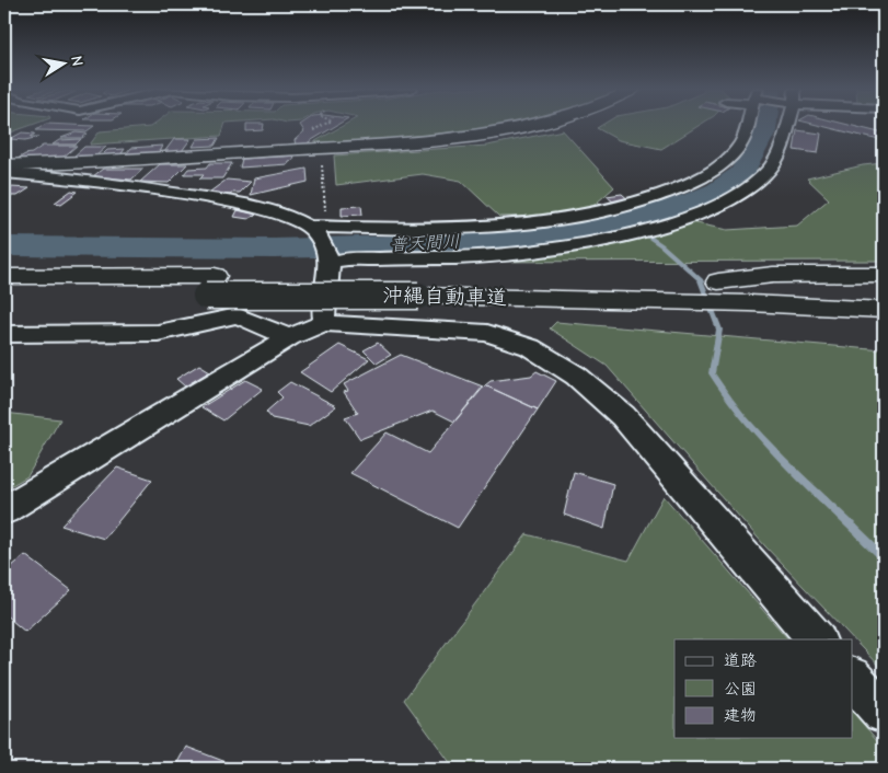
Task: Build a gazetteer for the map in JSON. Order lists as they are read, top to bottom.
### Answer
{
  "streets": {
    "main road": ["沖縄自動車道"]
  },
  "water": ["普天間川"],
  "legend": ["道路", "公園", "建物"],
  "north": "right"
}
